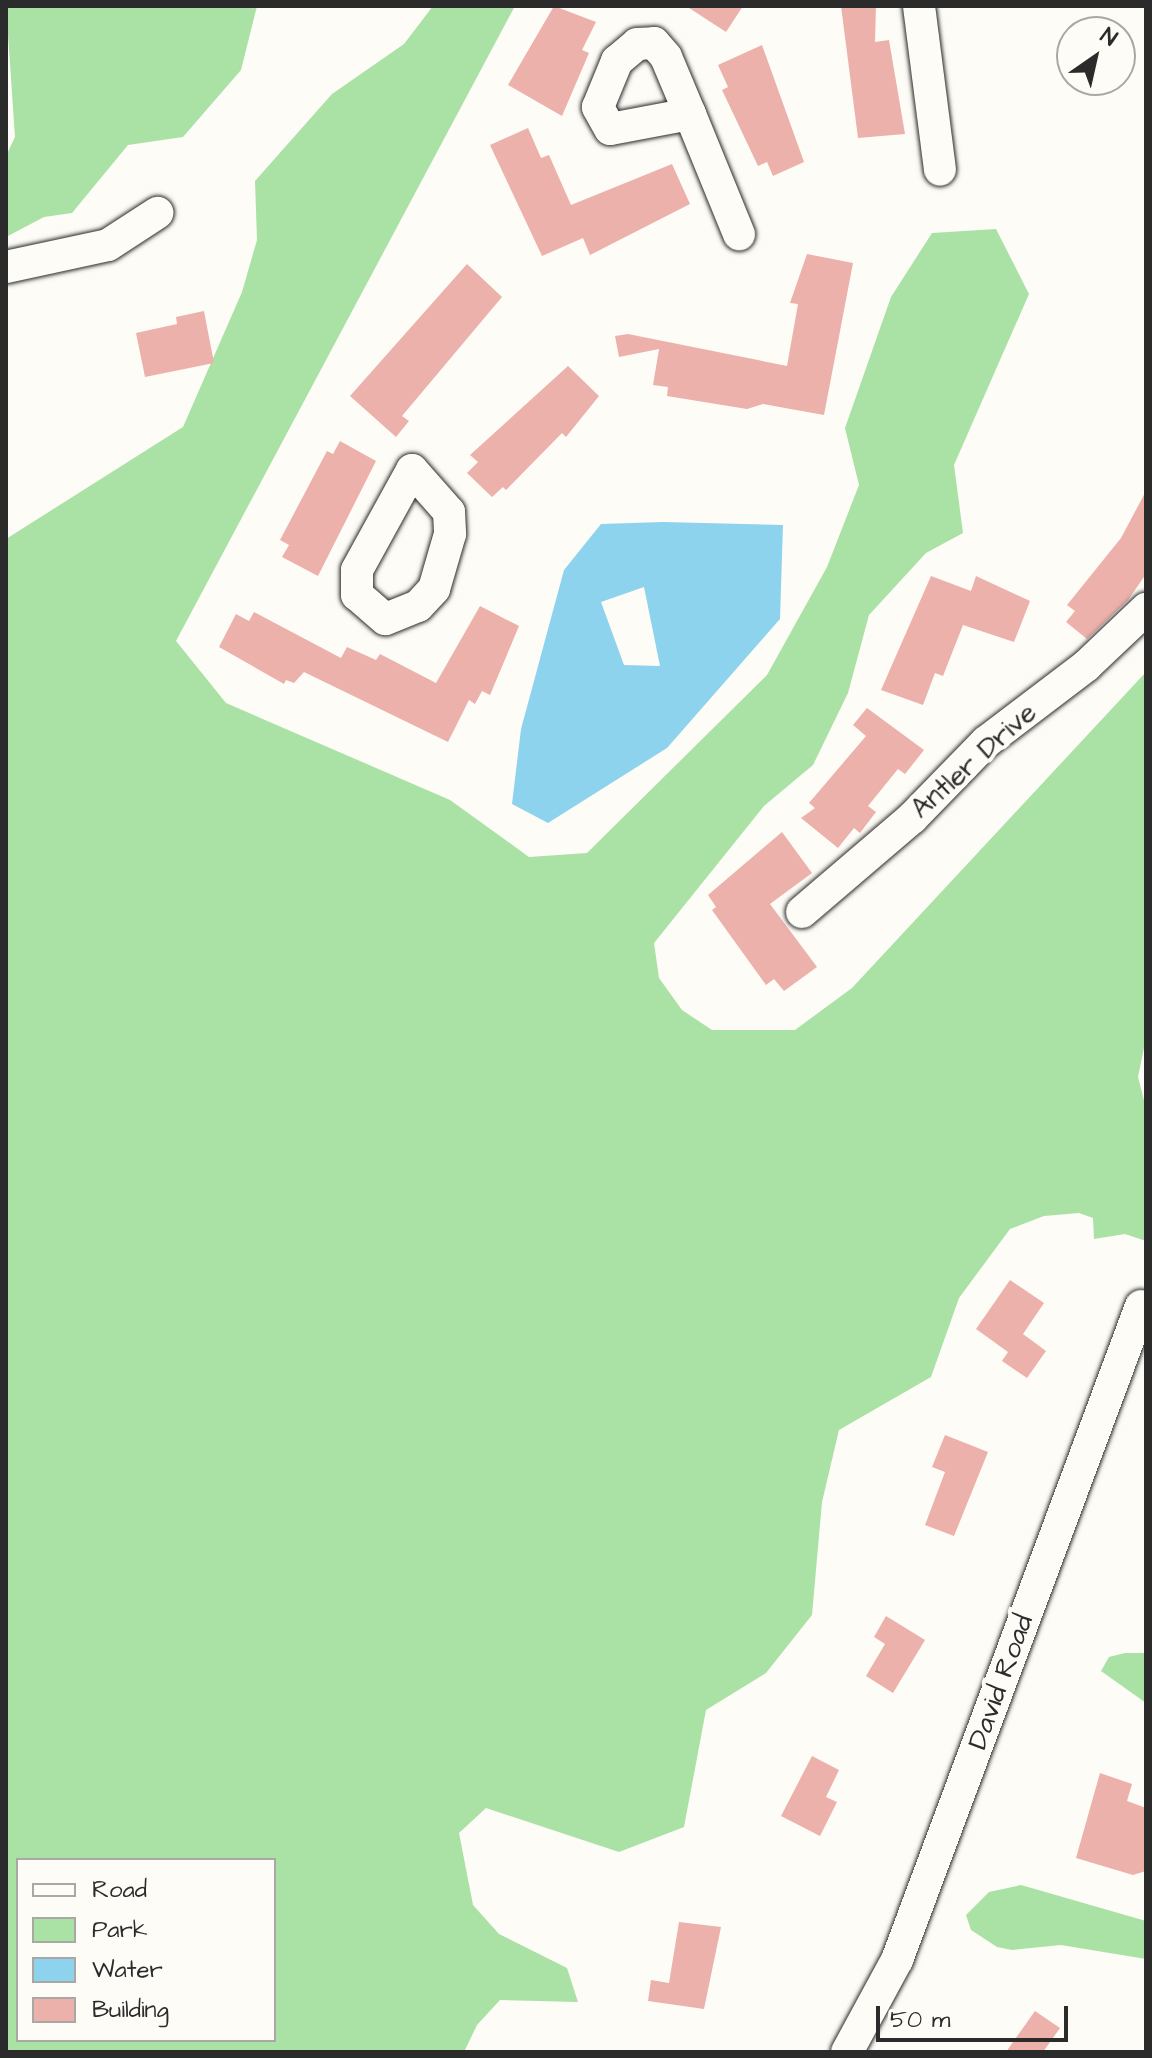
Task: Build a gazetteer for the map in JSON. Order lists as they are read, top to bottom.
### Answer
{
  "streets": {
    "street": ["Antler Drive", "David Road"]
  },
  "legend": [
    "Road",
    "Park",
    "Water",
    "Building"
  ],
  "scale_bar": "50 m",
  "north": "top right"
}
